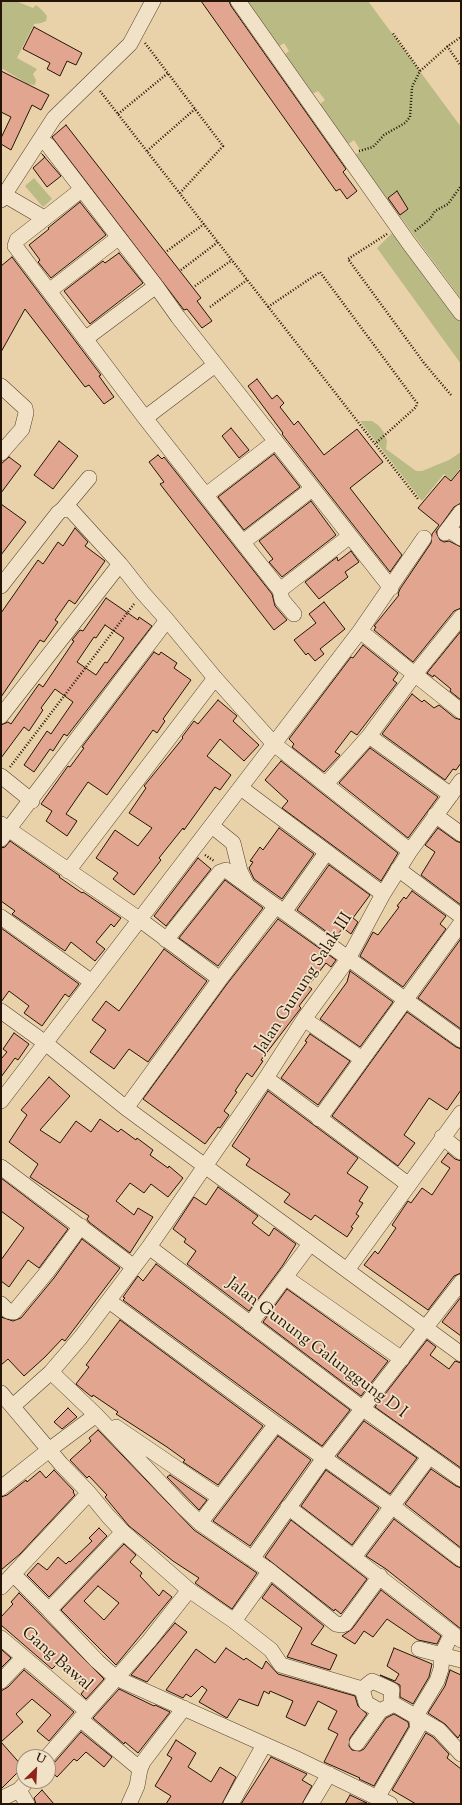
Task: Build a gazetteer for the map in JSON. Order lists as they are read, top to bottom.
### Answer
{
  "streets": {
    "street": ["Jalan Gunung Salak III", "Jalan Gunung Galunggung D I", "Gang Bawal"]
  },
  "crossings": [
    ["Jalan Gunung Salak III", "Jalan Gunung Galunggung D I"]
  ],
  "north": "top right"
}
